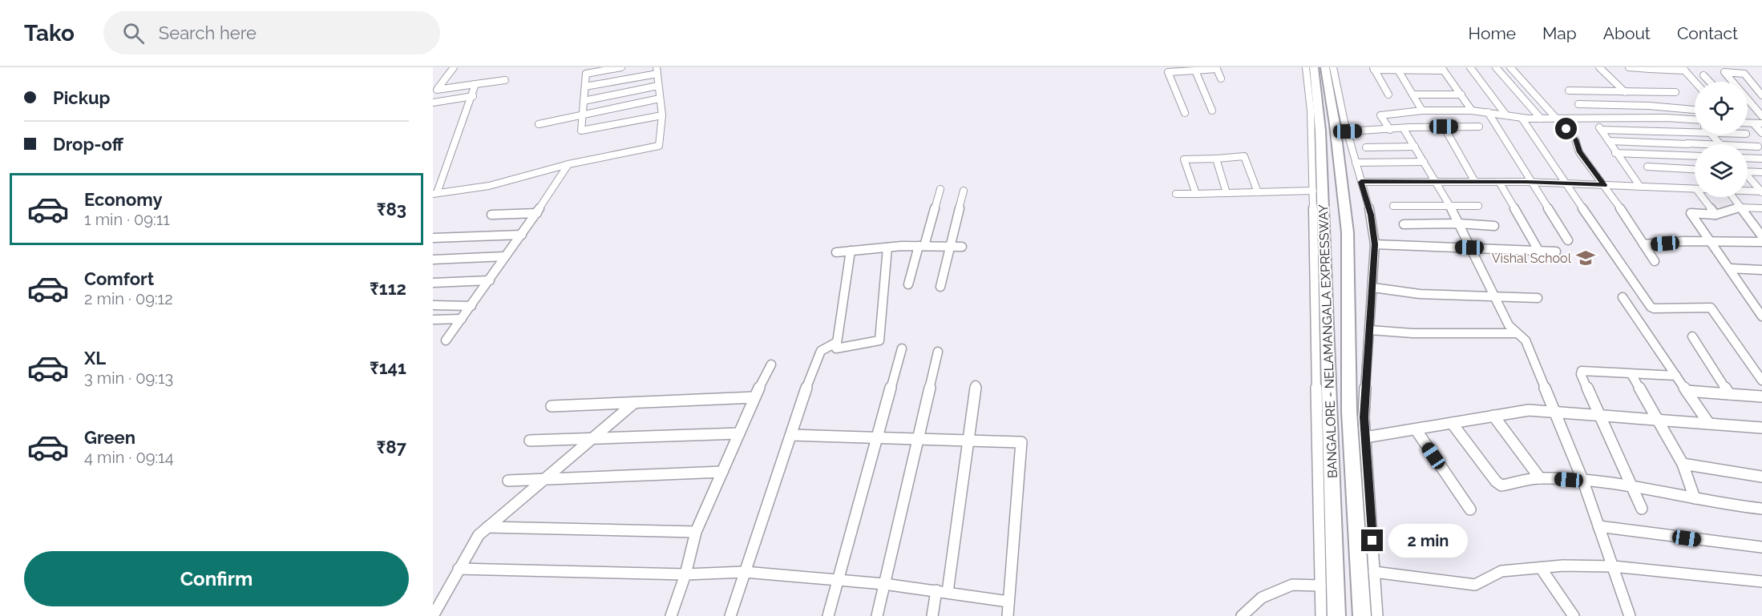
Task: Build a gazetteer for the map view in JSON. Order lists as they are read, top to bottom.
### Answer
{
  "streets": {
    "highway": ["BANGALORE - NELAMANGALA EXPRESSWAY"]
  },
  "places": {
    "school or university": ["Vishal School"]
  },
  "page": {
    "header": "Tako",
    "search": "Search here",
    "nav": [
      "Home",
      "Map",
      "About",
      "Contact"
    ],
    "banner": ["Pickup", "Drop-off"],
    "list": [
      {
        "name": "Economy",
        "note": "1 min · 09:11",
        "value": "₹83"
      },
      {
        "name": "Comfort",
        "note": "2 min · 09:12",
        "value": "₹112"
      },
      {
        "name": "XL",
        "note": "3 min · 09:13",
        "value": "₹141"
      },
      {
        "name": "Green",
        "note": "4 min · 09:14",
        "value": "₹87"
      }
    ],
    "bubble": "2 min",
    "buttons": "Confirm"
  }
}
